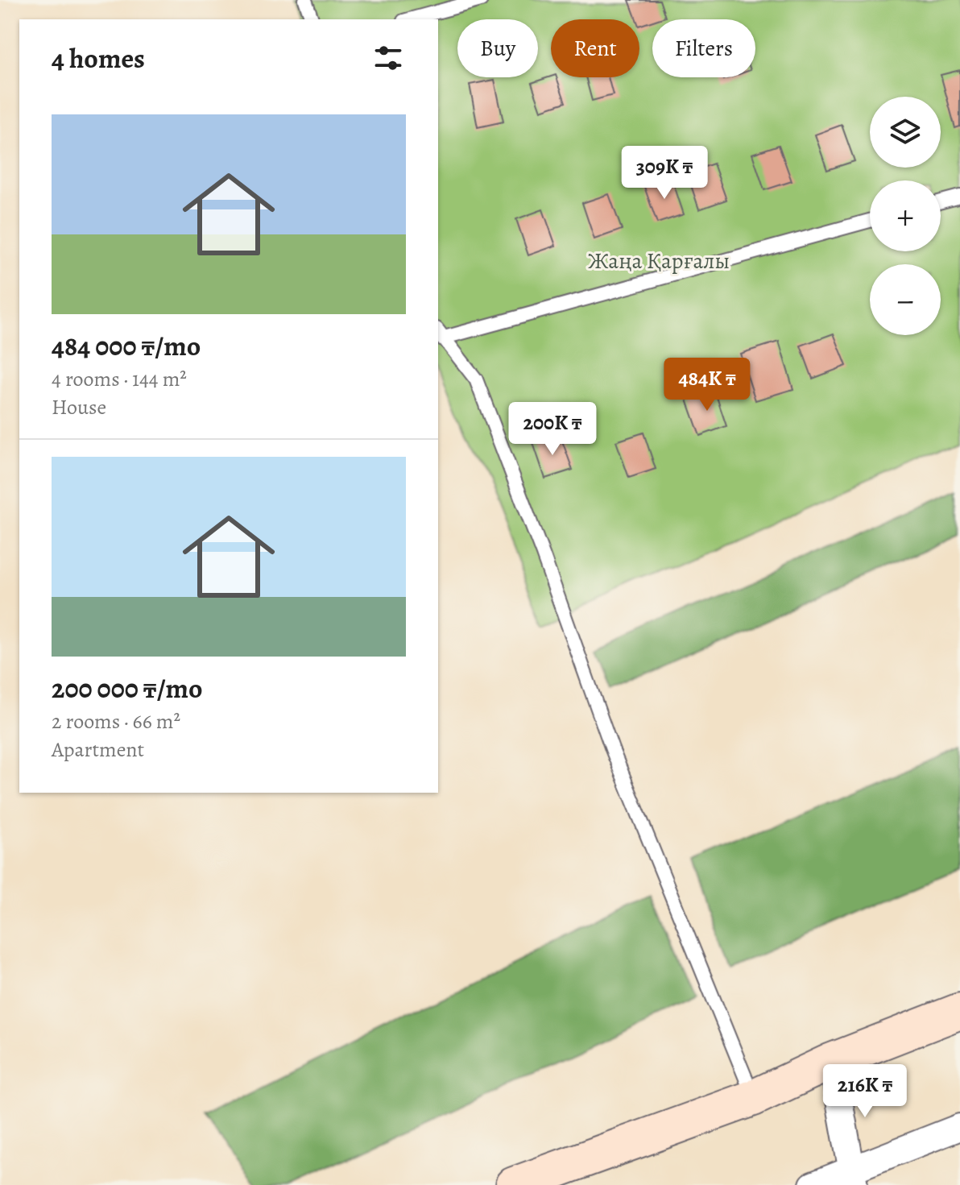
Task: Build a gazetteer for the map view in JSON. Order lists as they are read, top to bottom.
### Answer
{
  "parks": ["Жаңа Қарғалы"],
  "page": {
    "chip": ["Buy", "Rent", "Filters"],
    "heading": "4 homes",
    "map_buttons": ["+", "−"],
    "list": [
      {
        "name": "484 000 ₸/mo",
        "note": "4 rooms · 144 m² · House"
      },
      {
        "name": "200 000 ₸/mo",
        "note": "2 rooms · 66 m² · Apartment"
      }
    ],
    "price": [
      "309K ₸",
      "484K ₸",
      "200K ₸",
      "216K ₸"
    ]
  }
}
